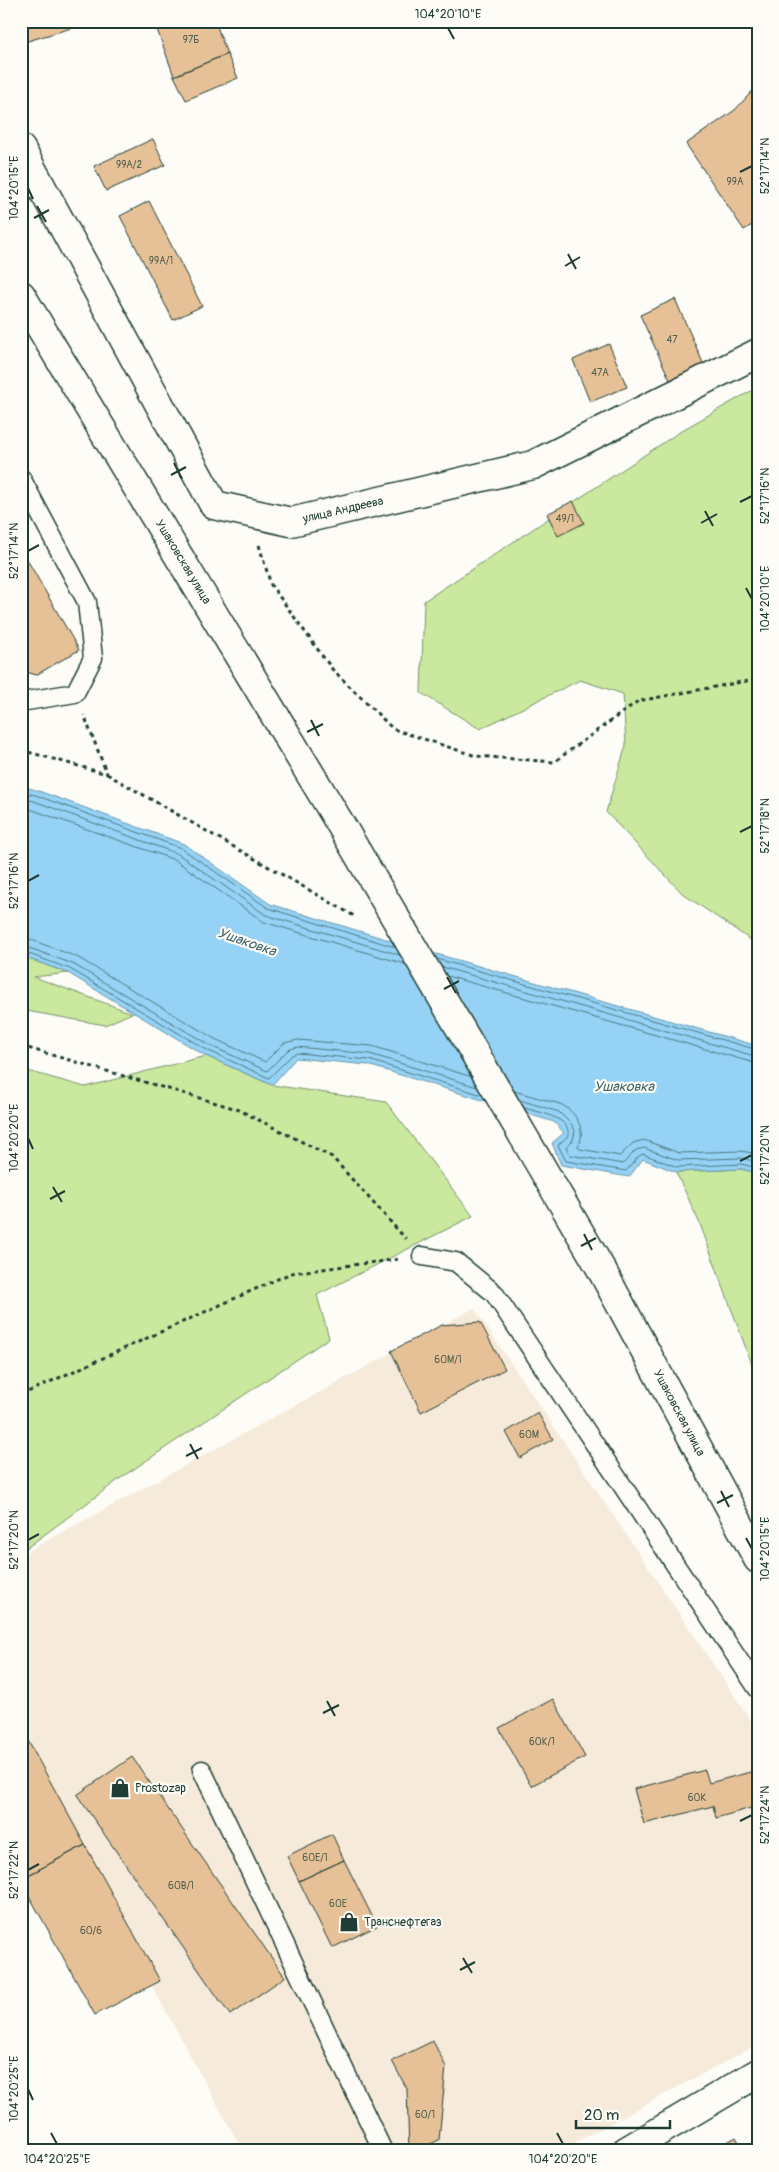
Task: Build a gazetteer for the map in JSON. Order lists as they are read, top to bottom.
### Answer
{
  "streets": {
    "main road": ["улица Андреева", "Ушаковская улица"]
  },
  "water": ["Ушаковка"],
  "places": {
    "shop": ["Prostozap", "Транснефтегаз"]
  },
  "house_numbers": [
    "97Б",
    "99А/2",
    "99А",
    "99А/1",
    "47",
    "47А",
    "49/1",
    "60М/1",
    "60М",
    "60К/1",
    "60К",
    "60Е/1",
    "60В/1",
    "60Е",
    "60/6",
    "60/1"
  ],
  "scale_bar": "20 m",
  "coordinates": [
    "104°20'10\"E",
    "52°17'14\"N",
    "104°20'15\"E",
    "52°17'16\"N",
    "52°17'18\"N",
    "104°20'20\"E",
    "52°17'20\"N",
    "52°17'24\"N",
    "52°17'22\"N",
    "104°20'25\"E"
  ]
}
